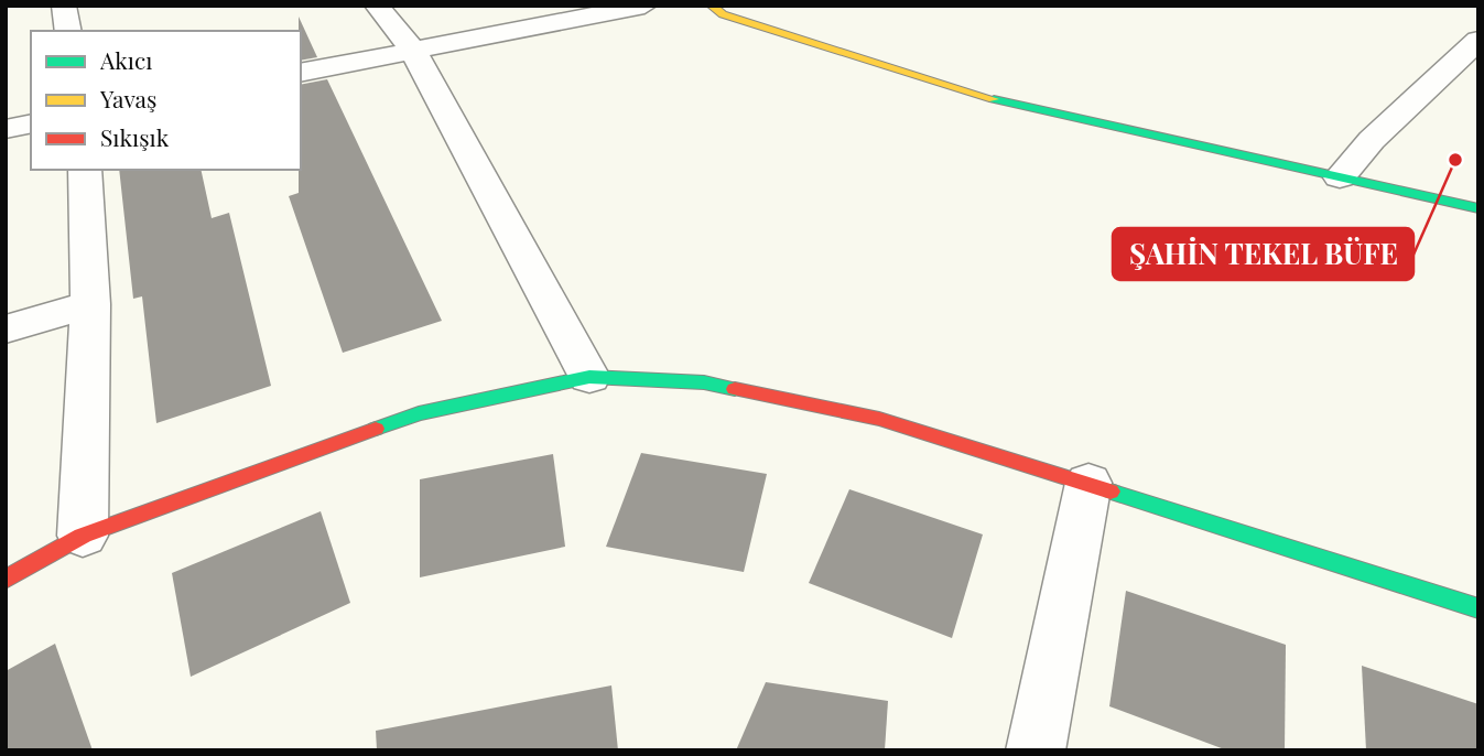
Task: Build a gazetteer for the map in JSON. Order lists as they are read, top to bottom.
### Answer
{
  "places": ["ŞAHİN TEKEL BÜFE"],
  "legend": ["Akıcı", "Yavaş", "Sıkışık"]
}
